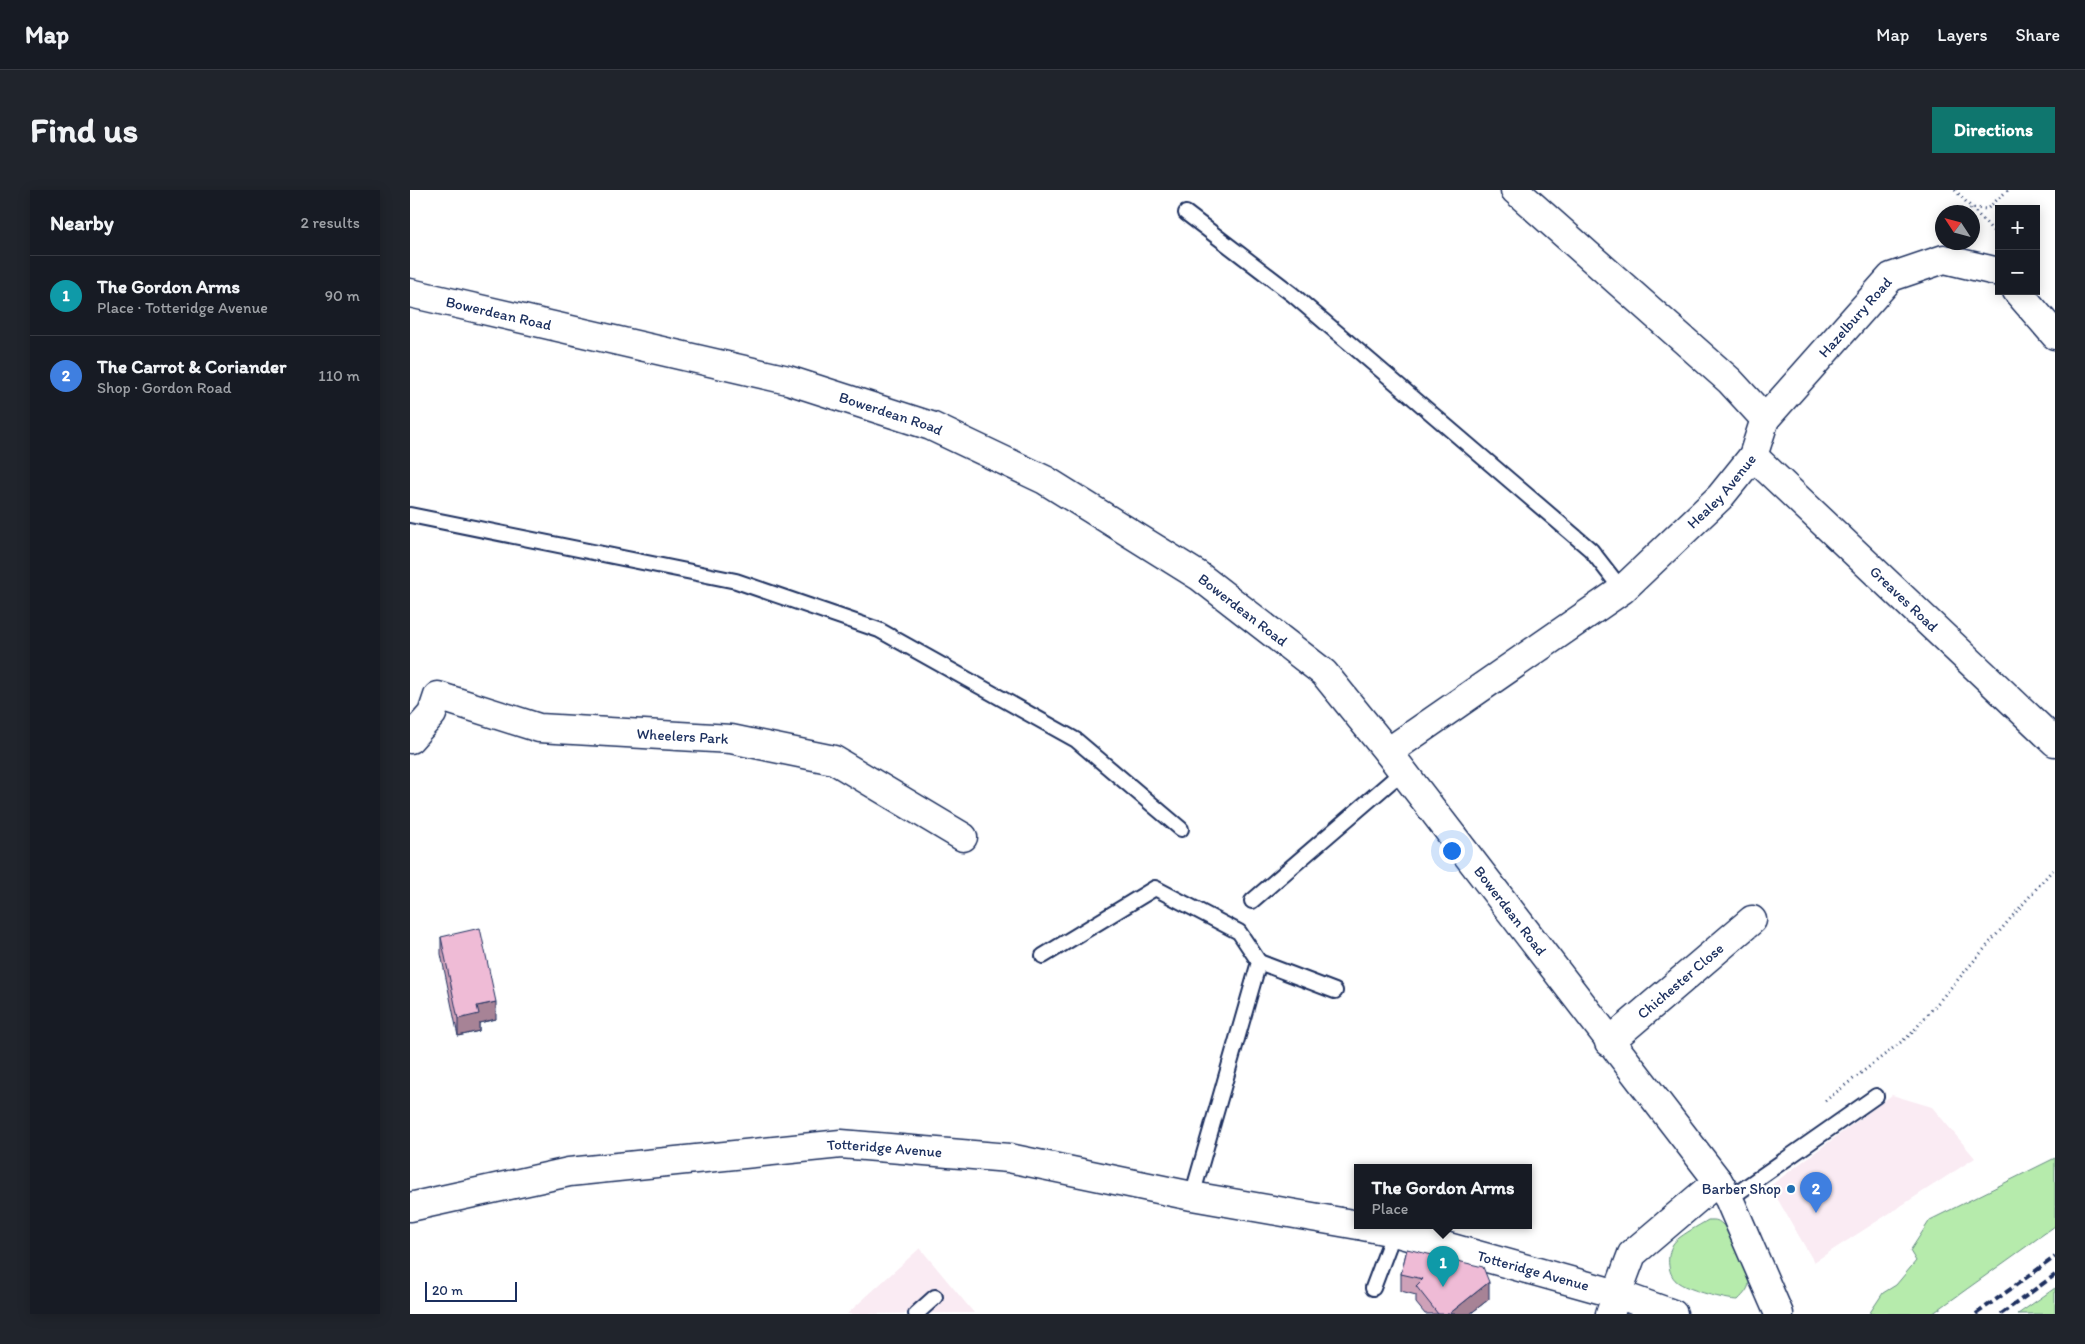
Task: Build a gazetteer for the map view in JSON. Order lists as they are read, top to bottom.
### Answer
{
  "streets": {
    "street": [
      "Bowerdean Road",
      "Hazelbury Road",
      "Healey Avenue",
      "Greaves Road",
      "Wheelers Park",
      "Chichester Close",
      "Totteridge Avenue"
    ]
  },
  "crossings": [
    ["Bowerdean Road", "Healey Avenue"],
    ["Bowerdean Road", "Chichester Close"],
    ["Hazelbury Road", "Healey Avenue"],
    ["Healey Avenue", "Greaves Road"]
  ],
  "places": ["Barber Shop"],
  "scale_bar": "20 m",
  "north": "top left",
  "page": {
    "header": "Map",
    "nav": ["Map", "Layers", "Share"],
    "buttons": "Directions",
    "title": "Find us",
    "heading": ["Nearby", "2 results"],
    "map_buttons": ["+", "−"],
    "list": [
      {
        "mark": "1",
        "name": "The Gordon Arms",
        "note": "Place · Totteridge Avenue",
        "value": "90 m"
      },
      {
        "mark": "2",
        "name": "The Carrot & Coriander",
        "note": "Shop · Gordon Road",
        "value": "110 m"
      }
    ],
    "popup": ["The Gordon Arms", "Place"],
    "pins": ["2", "1"],
    "scale": "20 m"
  }
}
